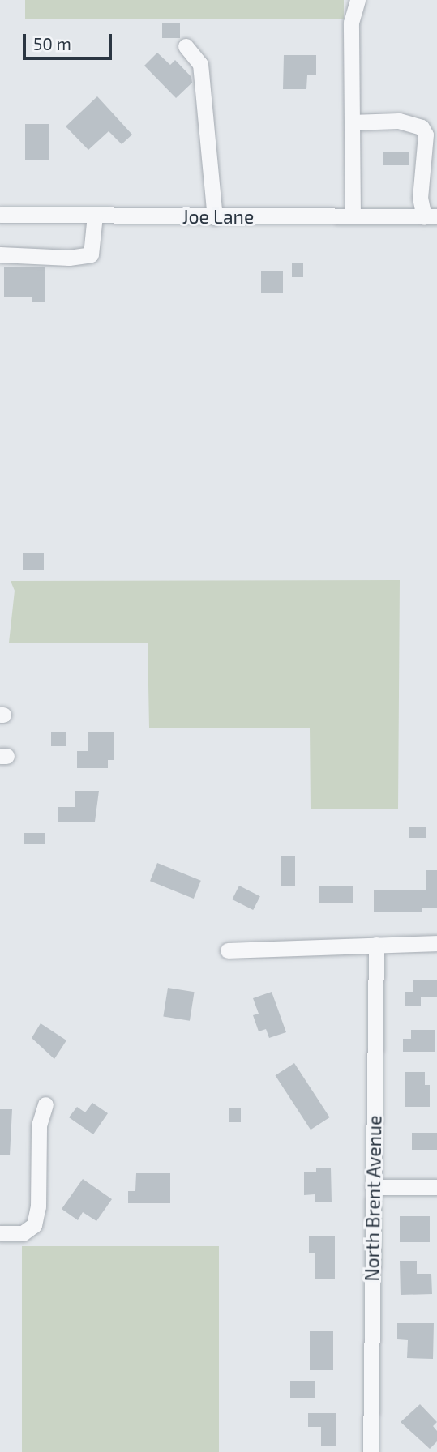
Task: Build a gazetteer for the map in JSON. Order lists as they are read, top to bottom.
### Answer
{
  "streets": {
    "street": ["Joe Lane", "North Brent Avenue"]
  },
  "scale_bar": "50 m"
}
